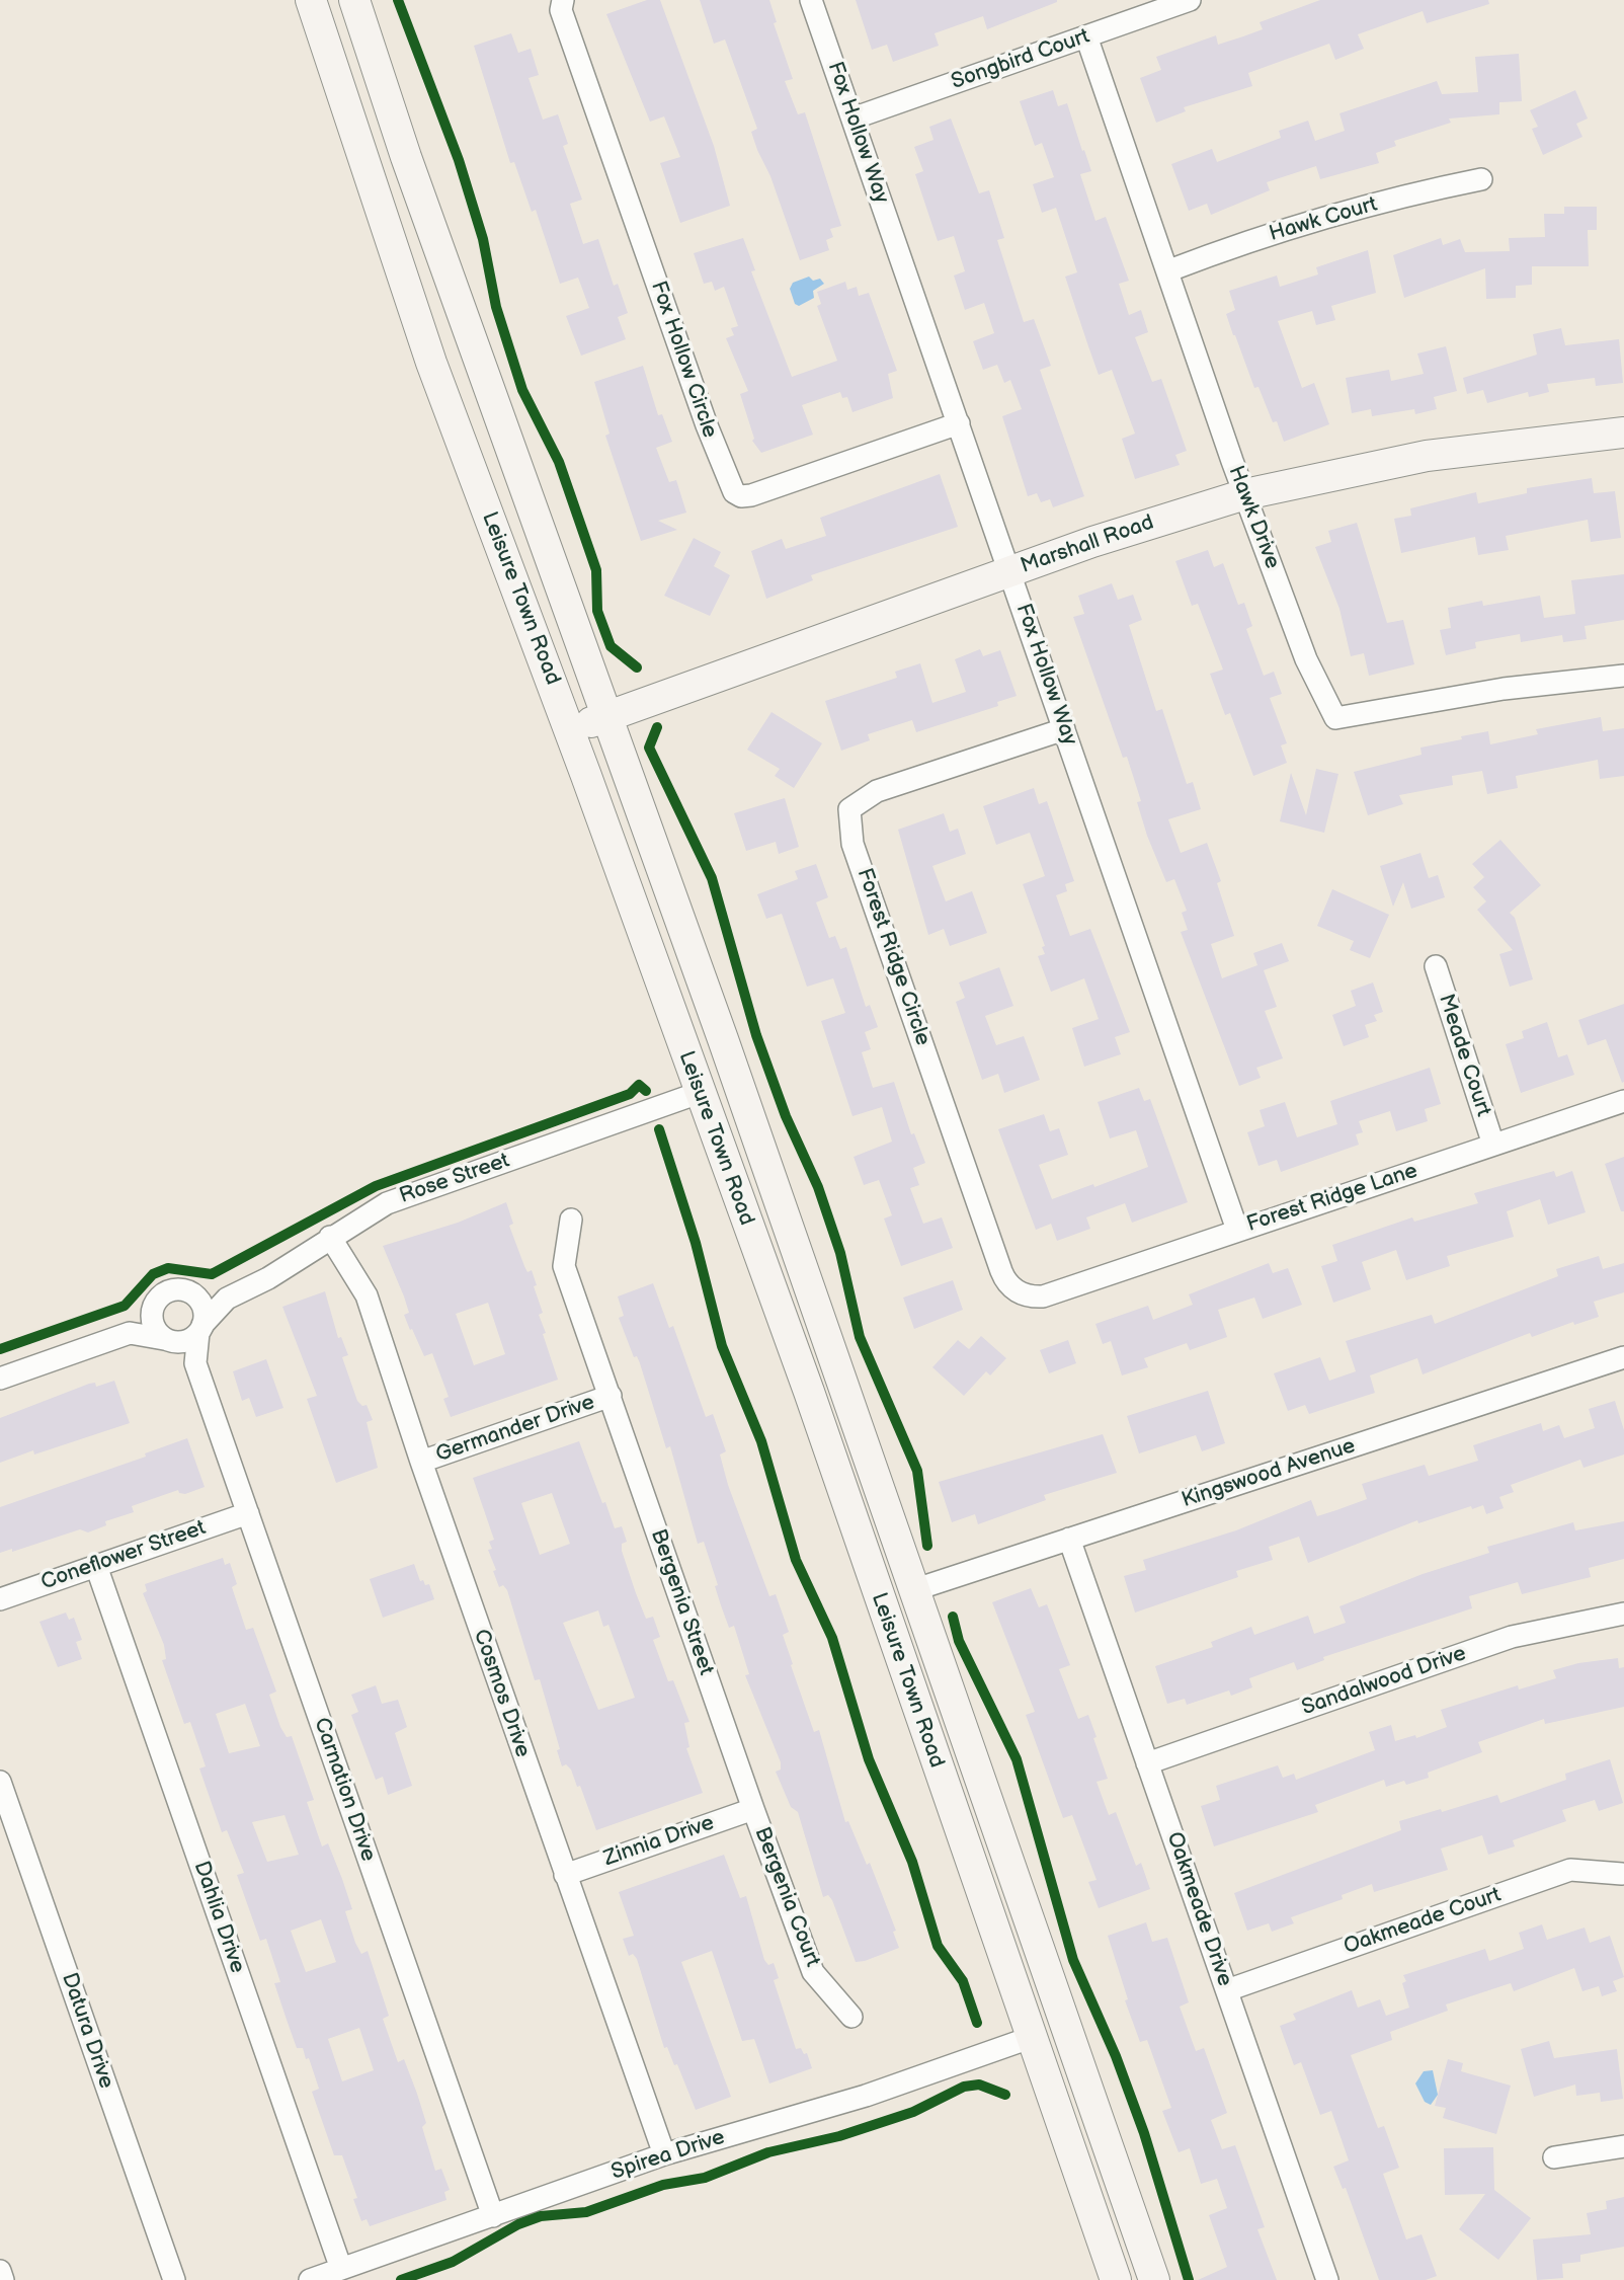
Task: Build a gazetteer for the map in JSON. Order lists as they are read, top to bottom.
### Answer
{
  "streets": {
    "main road": ["Marshall Road", "Leisure Town Road"],
    "street": [
      "Songbird Court",
      "Fox Hollow Way",
      "Hawk Court",
      "Fox Hollow Circle",
      "Hawk Drive",
      "Forest Ridge Circle",
      "Meade Court",
      "Rose Street",
      "Forest Ridge Lane",
      "Germander Drive",
      "Kingswood Avenue",
      "Coneflower Street",
      "Bergenia Street",
      "Sandalwood Drive",
      "Cosmos Drive",
      "Carnation Drive",
      "Zinnia Drive",
      "Bergenia Court",
      "Oakmeade Drive",
      "Dahlia Drive",
      "Oakmeade Court",
      "Datura Drive",
      "Spirea Drive"
    ]
  },
  "crossings": [
    ["Songbird Court", "Fox Hollow Way"],
    ["Songbird Court", "Hawk Drive"],
    ["Fox Hollow Way", "Fox Hollow Circle"],
    ["Fox Hollow Way", "Marshall Road"],
    ["Fox Hollow Way", "Forest Ridge Circle"],
    ["Fox Hollow Way", "Forest Ridge Lane"],
    ["Hawk Court", "Hawk Drive"],
    ["Hawk Drive", "Marshall Road"],
    ["Marshall Road", "Leisure Town Road"],
    ["Leisure Town Road", "Rose Street"],
    ["Leisure Town Road", "Kingswood Avenue"],
    ["Leisure Town Road", "Spirea Drive"],
    ["Forest Ridge Circle", "Forest Ridge Lane"],
    ["Meade Court", "Forest Ridge Lane"],
    ["Rose Street", "Cosmos Drive"],
    ["Rose Street", "Carnation Drive"],
    ["Germander Drive", "Bergenia Street"],
    ["Germander Drive", "Cosmos Drive"],
    ["Kingswood Avenue", "Oakmeade Drive"],
    ["Coneflower Street", "Carnation Drive"],
    ["Coneflower Street", "Dahlia Drive"],
    ["Bergenia Street", "Zinnia Drive"],
    ["Bergenia Street", "Bergenia Court"],
    ["Sandalwood Drive", "Oakmeade Drive"],
    ["Cosmos Drive", "Zinnia Drive"],
    ["Cosmos Drive", "Spirea Drive"],
    ["Carnation Drive", "Spirea Drive"],
    ["Zinnia Drive", "Bergenia Court"],
    ["Oakmeade Drive", "Oakmeade Court"],
    ["Dahlia Drive", "Spirea Drive"]
  ]
}
